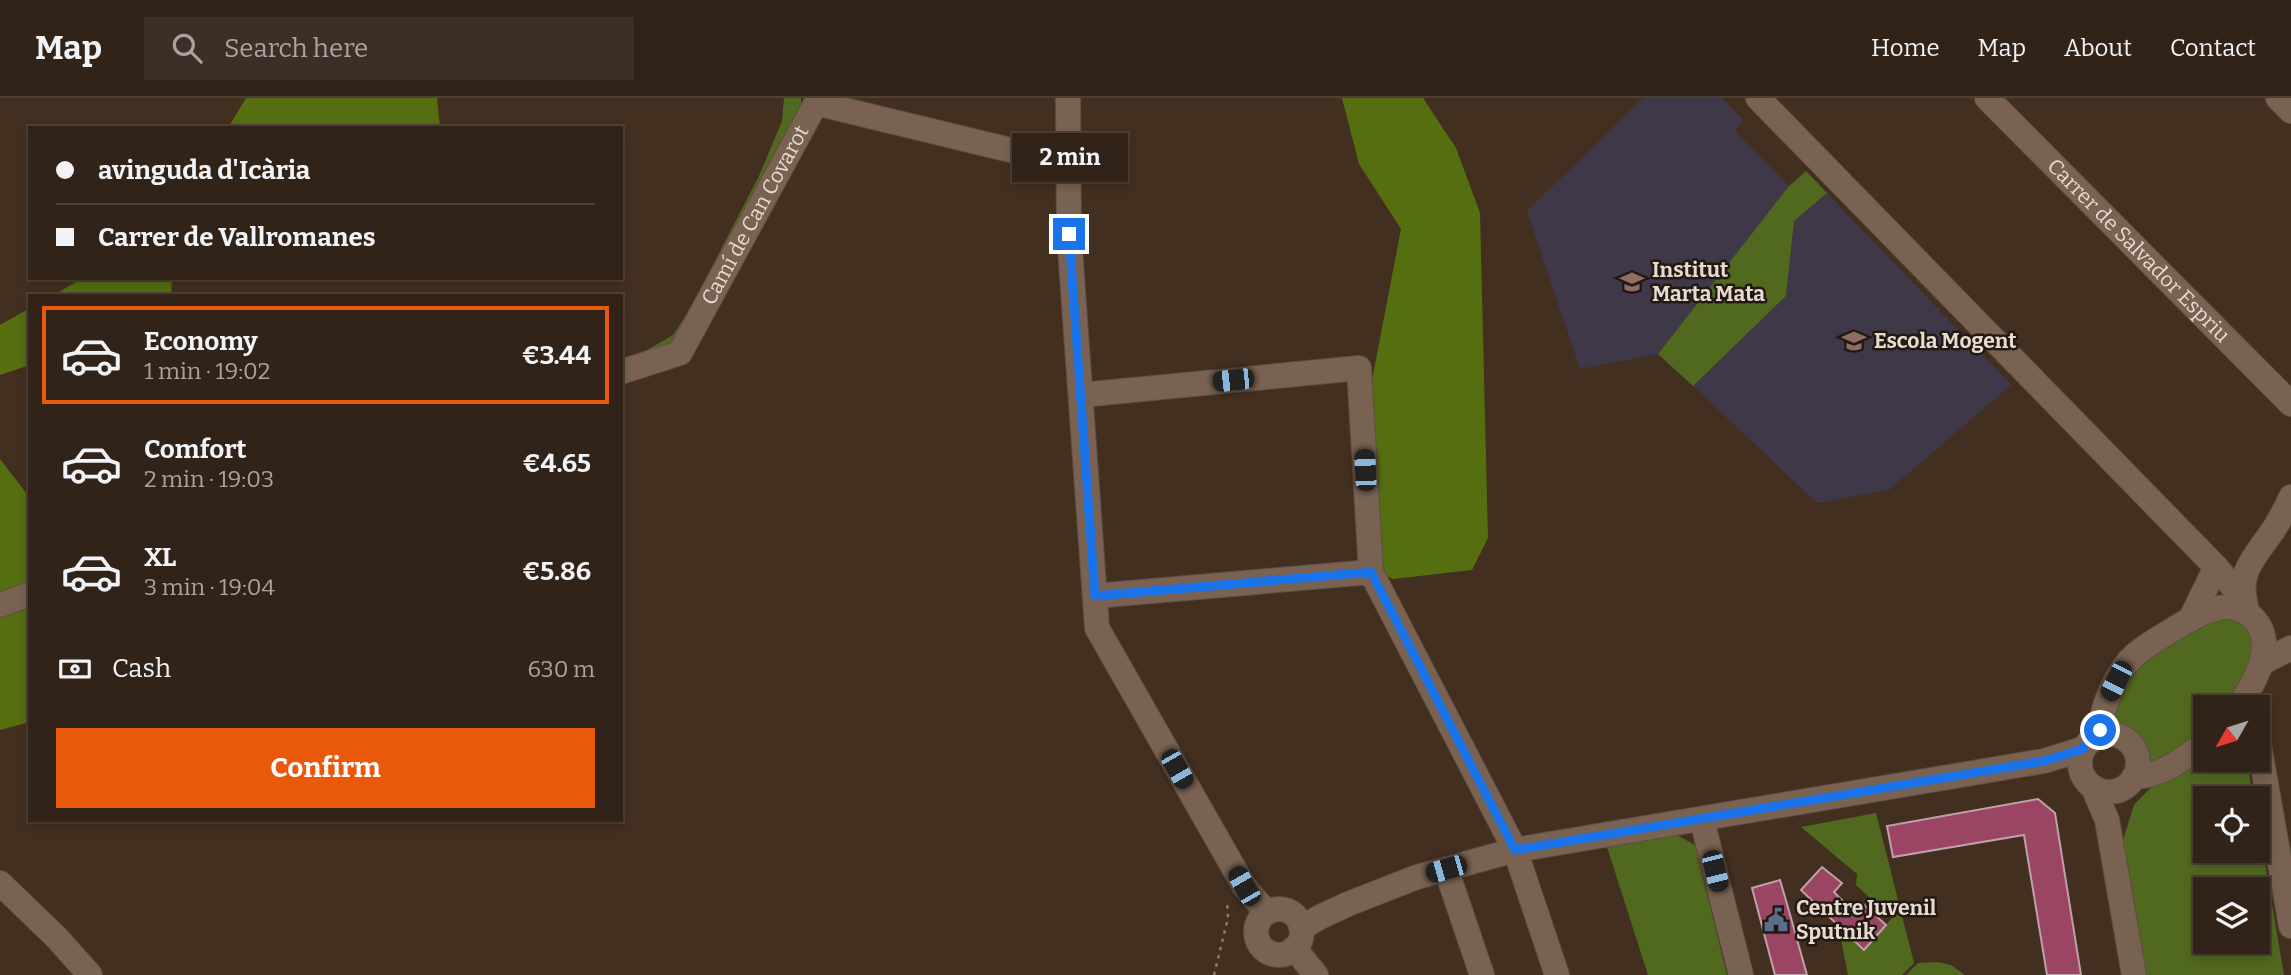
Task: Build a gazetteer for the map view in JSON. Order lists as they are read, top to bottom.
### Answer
{
  "streets": {
    "street": ["Camí de Can Covarot", "Carrer de Salvador Espriu"]
  },
  "places": {
    "school or university": ["Institut Marta Mata", "Escola Mogent"],
    "public building": ["Centre Juvenil Sputnik"]
  },
  "north": "bottom left",
  "page": {
    "header": "Map",
    "search": "Search here",
    "nav": [
      "Home",
      "Map",
      "About",
      "Contact"
    ],
    "banner": ["avinguda d'Icària", "Carrer de Vallromanes"],
    "bubble": "2 min",
    "list": [
      {
        "name": "Economy",
        "note": "1 min · 19:02",
        "value": "€3.44"
      },
      {
        "name": "Comfort",
        "note": "2 min · 19:03",
        "value": "€4.65"
      },
      {
        "name": "XL",
        "note": "3 min · 19:04",
        "value": "€5.86"
      }
    ],
    "pay": ["Cash", "630 m"],
    "buttons": "Confirm"
  }
}
